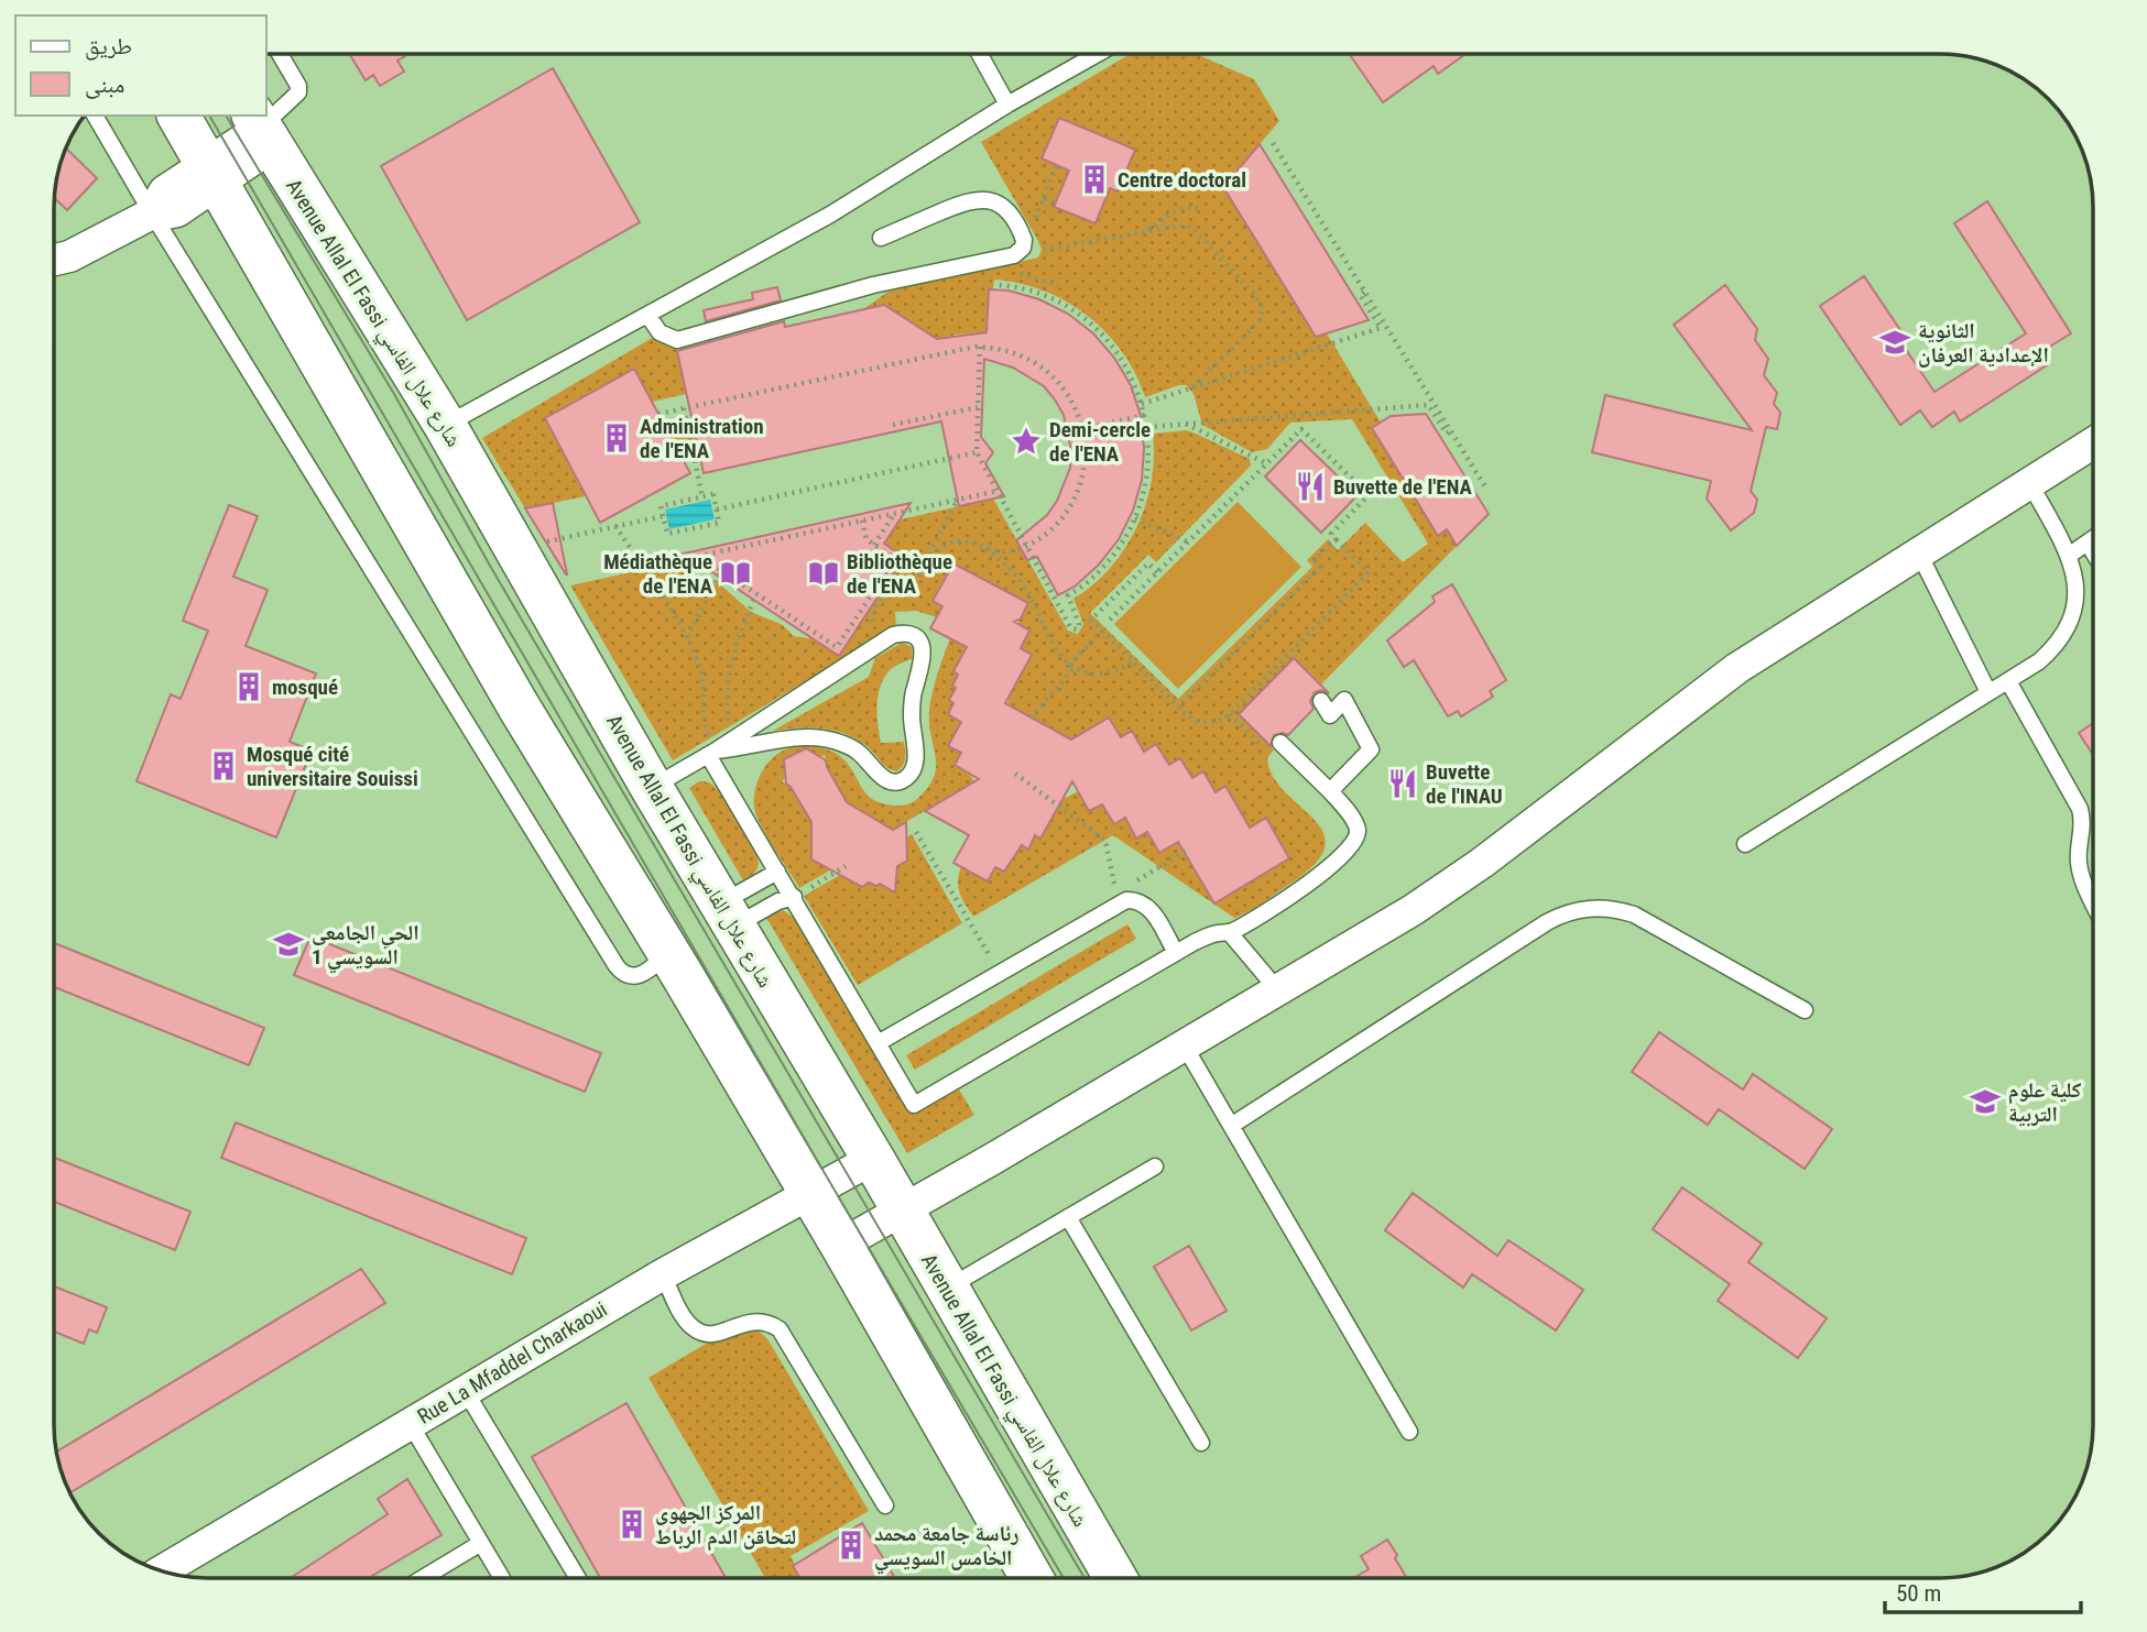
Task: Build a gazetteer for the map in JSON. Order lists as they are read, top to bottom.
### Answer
{
  "streets": {
    "street": ["Avenue Allal El Fassi شارع علال الفاسي", "Rue La Mfaddel Charkaoui"]
  },
  "crossings": [
    ["Avenue Allal El Fassi شارع علال الفاسي", "Rue La Mfaddel Charkaoui"]
  ],
  "places": {
    "building": [
      "Centre doctoral",
      "Administration de l'ENA",
      "mosqué",
      "Mosqué cité universitaire Souissi",
      "المركز الجهوي لتحاقن الدم الرباط",
      "رئاسة جامعة محمد الخامس السويسي"
    ],
    "school or university": ["الثانوية الإعدادية العرفان", "الحي الجامعي السويسي 1", "كلية علوم التربية"],
    "place": ["Demi-cercle de l'ENA"],
    "restaurant": ["Buvette de l'ENA", "Buvette de l'INAU"],
    "library": ["Médiathèque de l'ENA", "Bibliothèque de l'ENA"]
  },
  "legend": ["طريق", "مبنى"],
  "scale_bar": "50 m"
}
